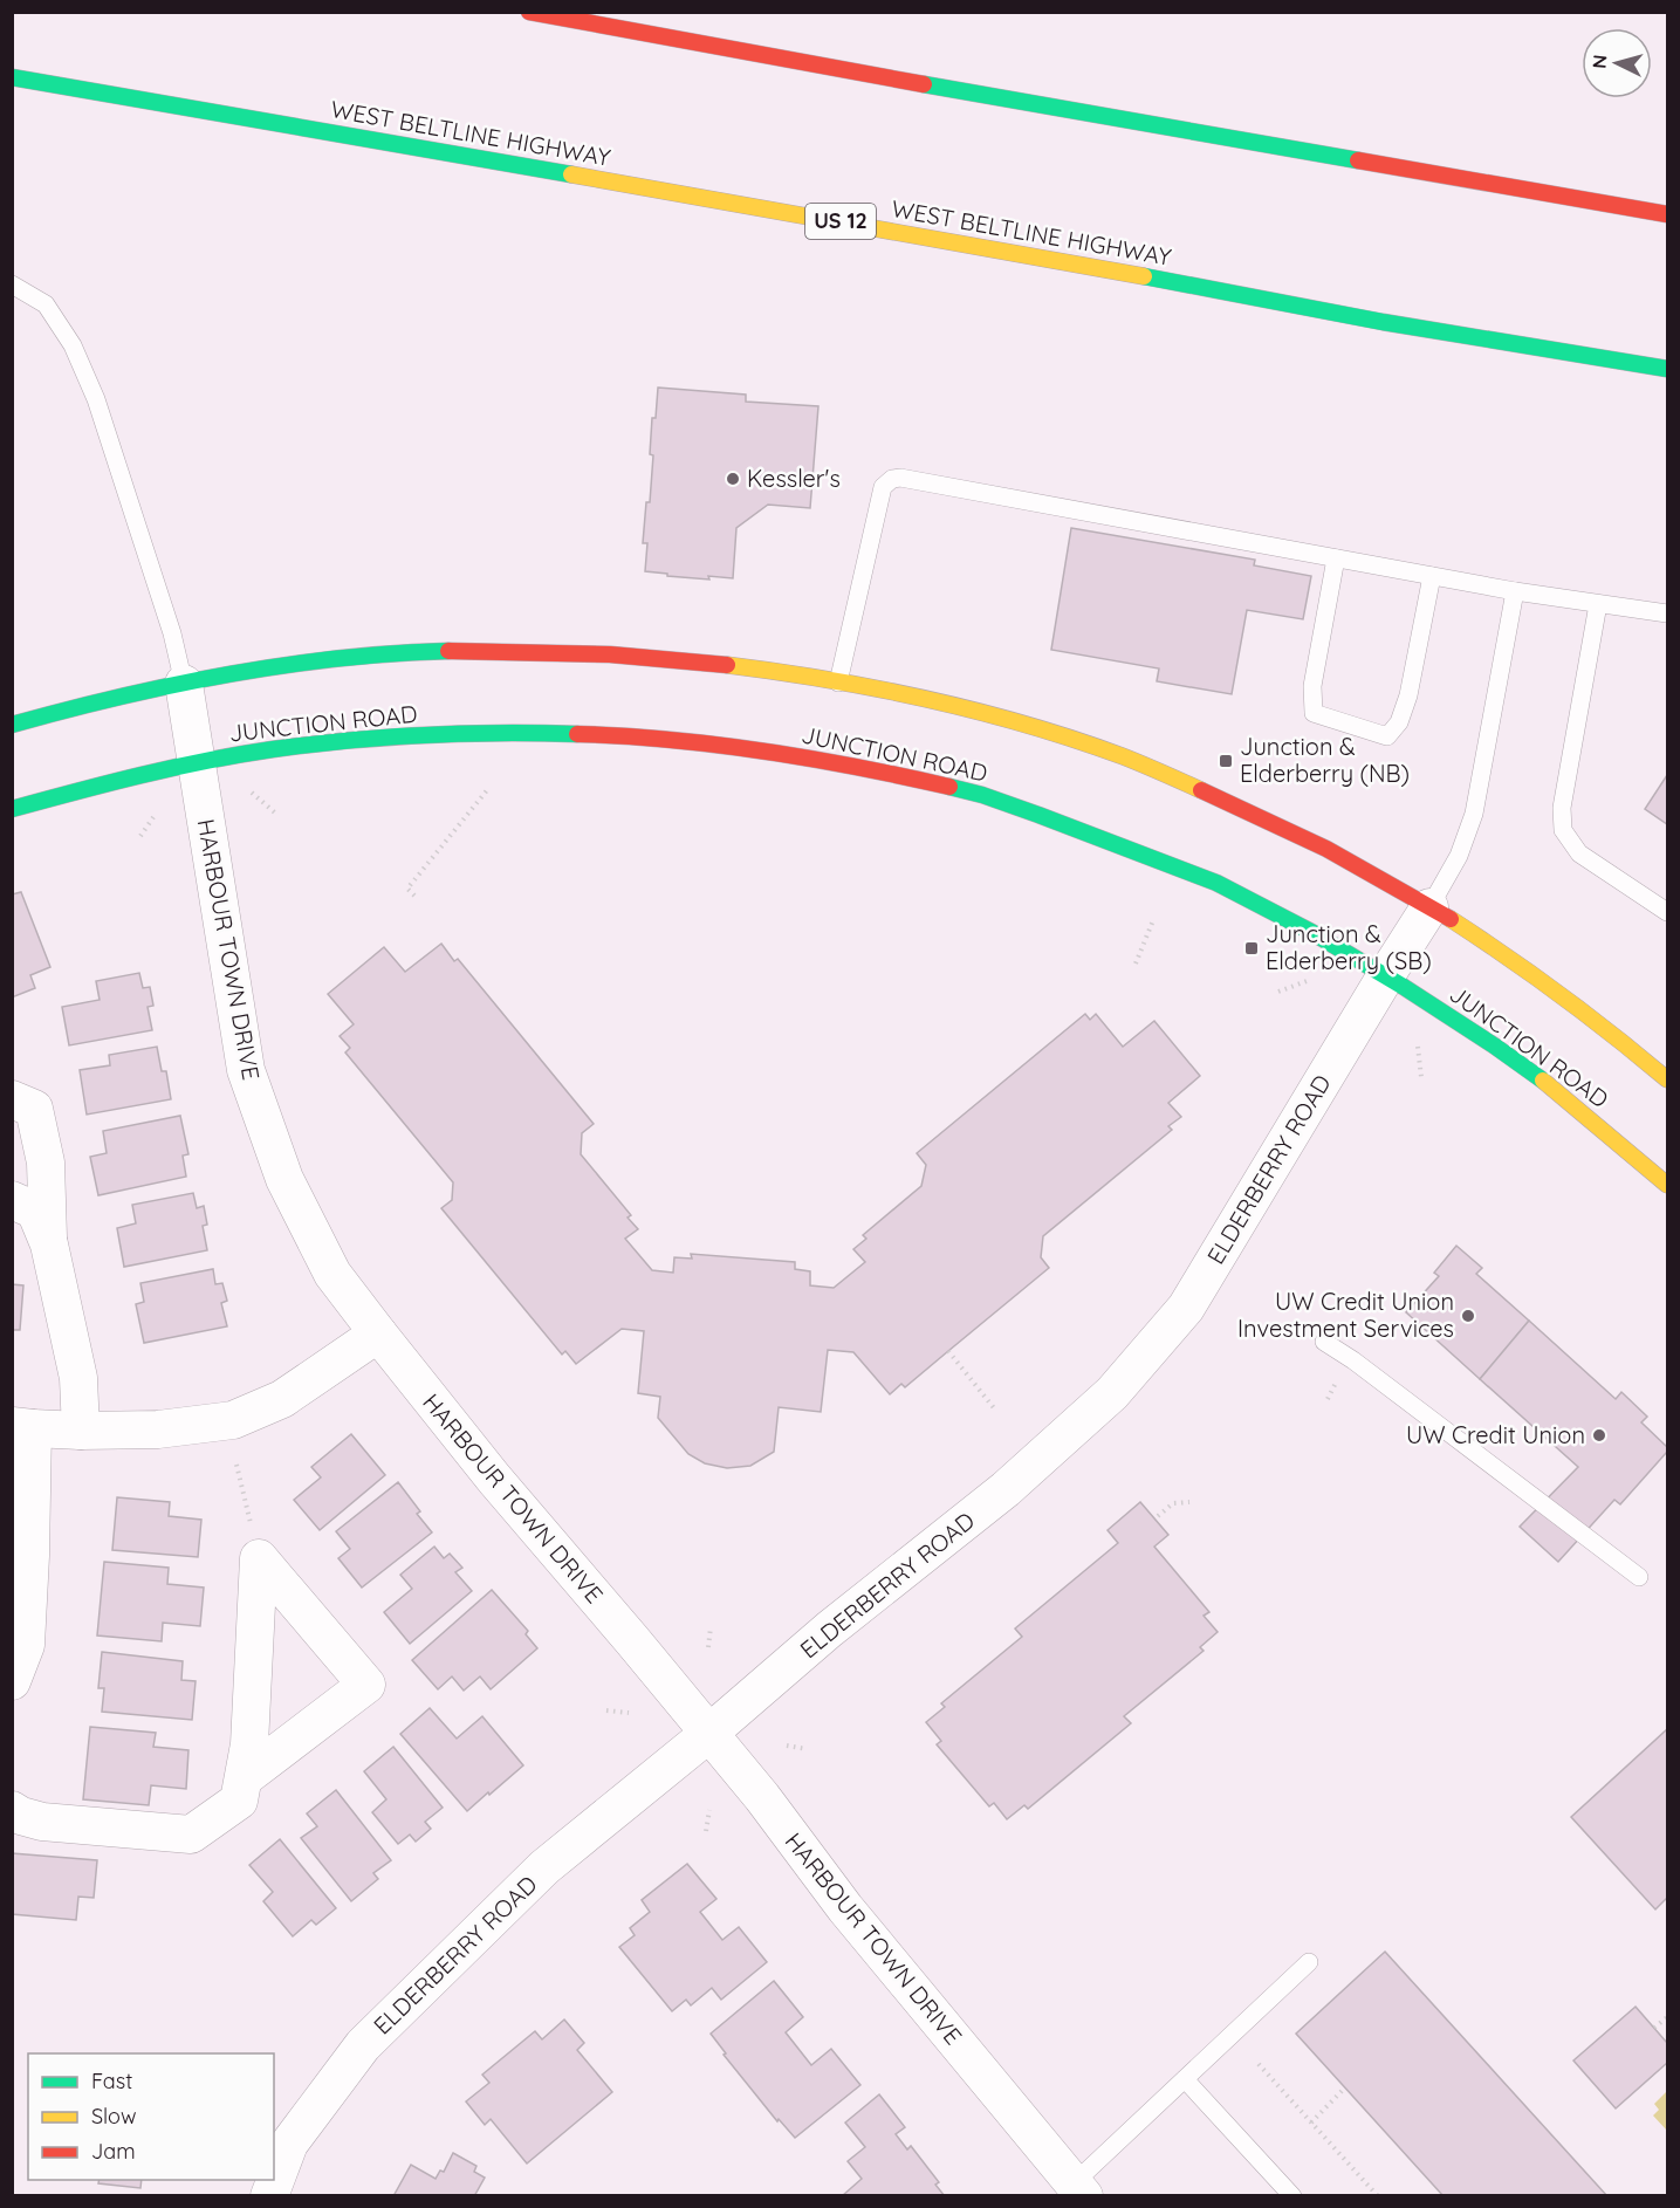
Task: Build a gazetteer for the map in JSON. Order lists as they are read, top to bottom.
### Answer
{
  "streets": {
    "main road": ["WEST BELTLINE HIGHWAY", "US 12", "JUNCTION ROAD"],
    "street": ["HARBOUR TOWN DRIVE", "ELDERBERRY ROAD"]
  },
  "crossings": [
    ["JUNCTION ROAD", "HARBOUR TOWN DRIVE"],
    ["JUNCTION ROAD", "ELDERBERRY ROAD"],
    ["HARBOUR TOWN DRIVE", "ELDERBERRY ROAD"]
  ],
  "places": {
    "other": ["Kessler's", "UW Credit Union Investment Services", "UW Credit Union"],
    "transit": ["Junction & Elderberry (NB)", "Junction & Elderberry (SB)"]
  },
  "legend": ["Fast", "Slow", "Jam"],
  "north": "left"
}
